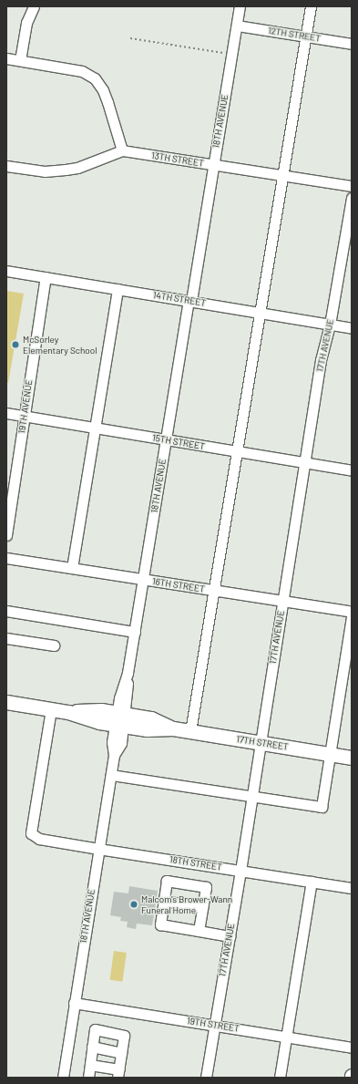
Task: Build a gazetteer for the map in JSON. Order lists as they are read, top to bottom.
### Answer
{
  "streets": {
    "main road": ["17TH STREET"],
    "street": [
      "12TH STREET",
      "18TH AVENUE",
      "13TH STREET",
      "14TH STREET",
      "17TH AVENUE",
      "19TH AVENUE",
      "15TH STREET",
      "16TH STREET",
      "18TH STREET",
      "19TH STREET"
    ]
  },
  "crossings": [
    ["12TH STREET", "18TH AVENUE"],
    ["18TH AVENUE", "13TH STREET"],
    ["18TH AVENUE", "14TH STREET"],
    ["18TH AVENUE", "15TH STREET"],
    ["18TH AVENUE", "16TH STREET"],
    ["18TH AVENUE", "17TH STREET"],
    ["18TH AVENUE", "18TH STREET"],
    ["18TH AVENUE", "19TH STREET"],
    ["14TH STREET", "17TH AVENUE"],
    ["14TH STREET", "19TH AVENUE"],
    ["17TH AVENUE", "15TH STREET"],
    ["17TH AVENUE", "16TH STREET"],
    ["17TH AVENUE", "17TH STREET"],
    ["17TH AVENUE", "18TH STREET"],
    ["17TH AVENUE", "19TH STREET"],
    ["19TH AVENUE", "15TH STREET"],
    ["17TH STREET", "18TH STREET"]
  ],
  "places": ["McSorley Elementary School", "Malcom's Brower-Wann Funeral Home"]
}
